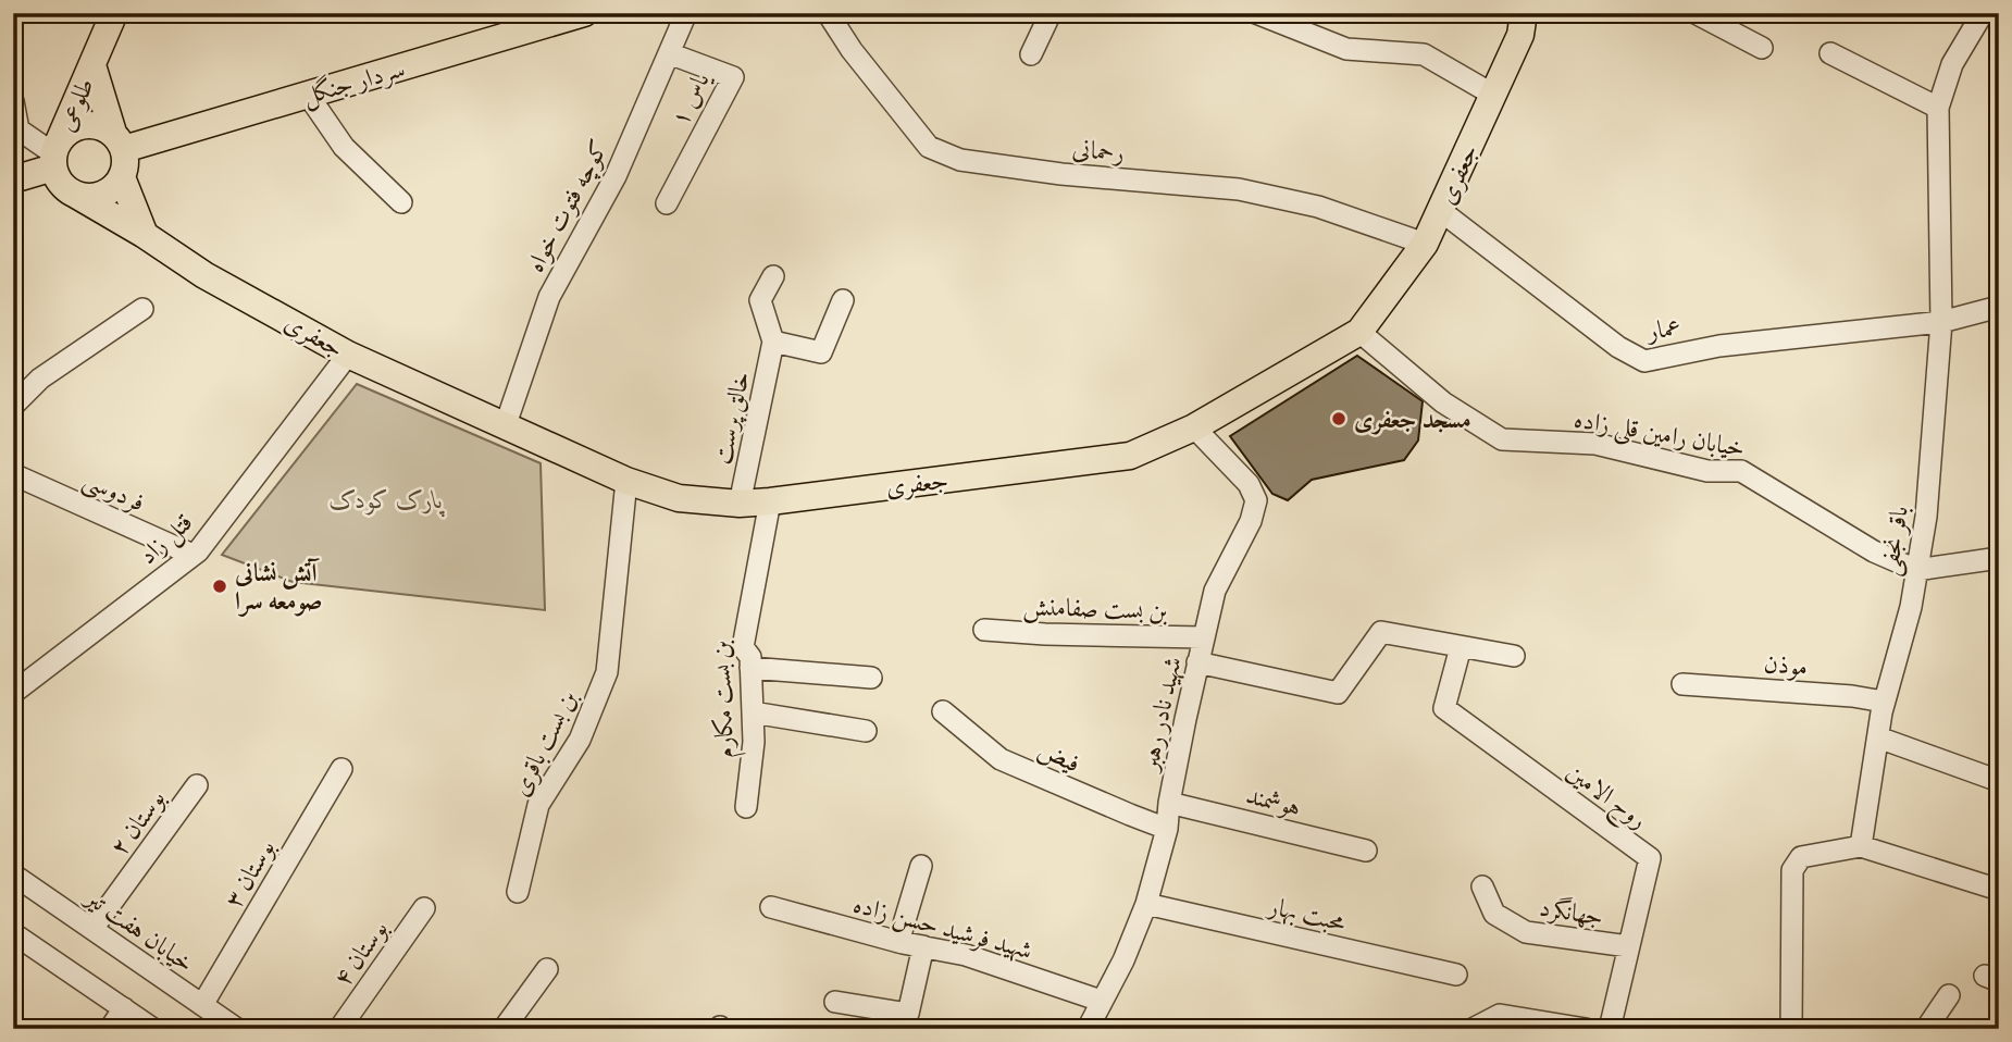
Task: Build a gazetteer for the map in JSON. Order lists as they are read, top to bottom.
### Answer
{
  "streets": {
    "main road": ["سردار جنگل", "طلوعی", "جعفری"],
    "street": [
      "یاس ۱",
      "رحمانی",
      "کوچه فتوت خواه",
      "عمار",
      "خالق پرست",
      "خیابان رامین قلی زاده",
      "فردوسی",
      "قتل زاد",
      "باقر نجفی",
      "بن بست صفامنش",
      "موذن",
      "بن بست مکارم",
      "شهید نادر رهبر",
      "بن بست باقری",
      "فیض",
      "روح الامین",
      "هوشمند",
      "بوستان ۲",
      "بوستان ۳",
      "جهانگرد",
      "محبت بهار",
      "شهید فرشید حسن زاده",
      "خیابان هفت تیر",
      "بوستان ۴"
    ]
  },
  "crossings": [
    ["سردار جنگل", "طلوعی"],
    ["سردار جنگل", "جعفری"],
    ["یاس ۱", "کوچه فتوت خواه"],
    ["طلوعی", "جعفری"],
    ["رحمانی", "جعفری"],
    ["جعفری", "کوچه فتوت خواه"],
    ["جعفری", "عمار"],
    ["جعفری", "خالق پرست"],
    ["جعفری", "خیابان رامین قلی زاده"],
    ["جعفری", "قتل زاد"],
    ["جعفری", "بن بست مکارم"],
    ["جعفری", "شهید نادر رهبر"],
    ["جعفری", "بن بست باقری"],
    ["عمار", "باقر نجفی"],
    ["خیابان رامین قلی زاده", "باقر نجفی"],
    ["فردوسی", "قتل زاد"],
    ["باقر نجفی", "موذن"],
    ["بن بست صفامنش", "شهید نادر رهبر"],
    ["شهید نادر رهبر", "فیض"],
    ["شهید نادر رهبر", "هوشمند"],
    ["شهید نادر رهبر", "محبت بهار"],
    ["شهید نادر رهبر", "شهید فرشید حسن زاده"],
    ["روح الامین", "جهانگرد"],
    ["بوستان ۲", "خیابان هفت تیر"],
    ["بوستان ۳", "خیابان هفت تیر"]
  ],
  "parks": ["پارک کودک"],
  "places": ["مسجد جعفری", "آتش نشانی صومعه سرا"]
}
